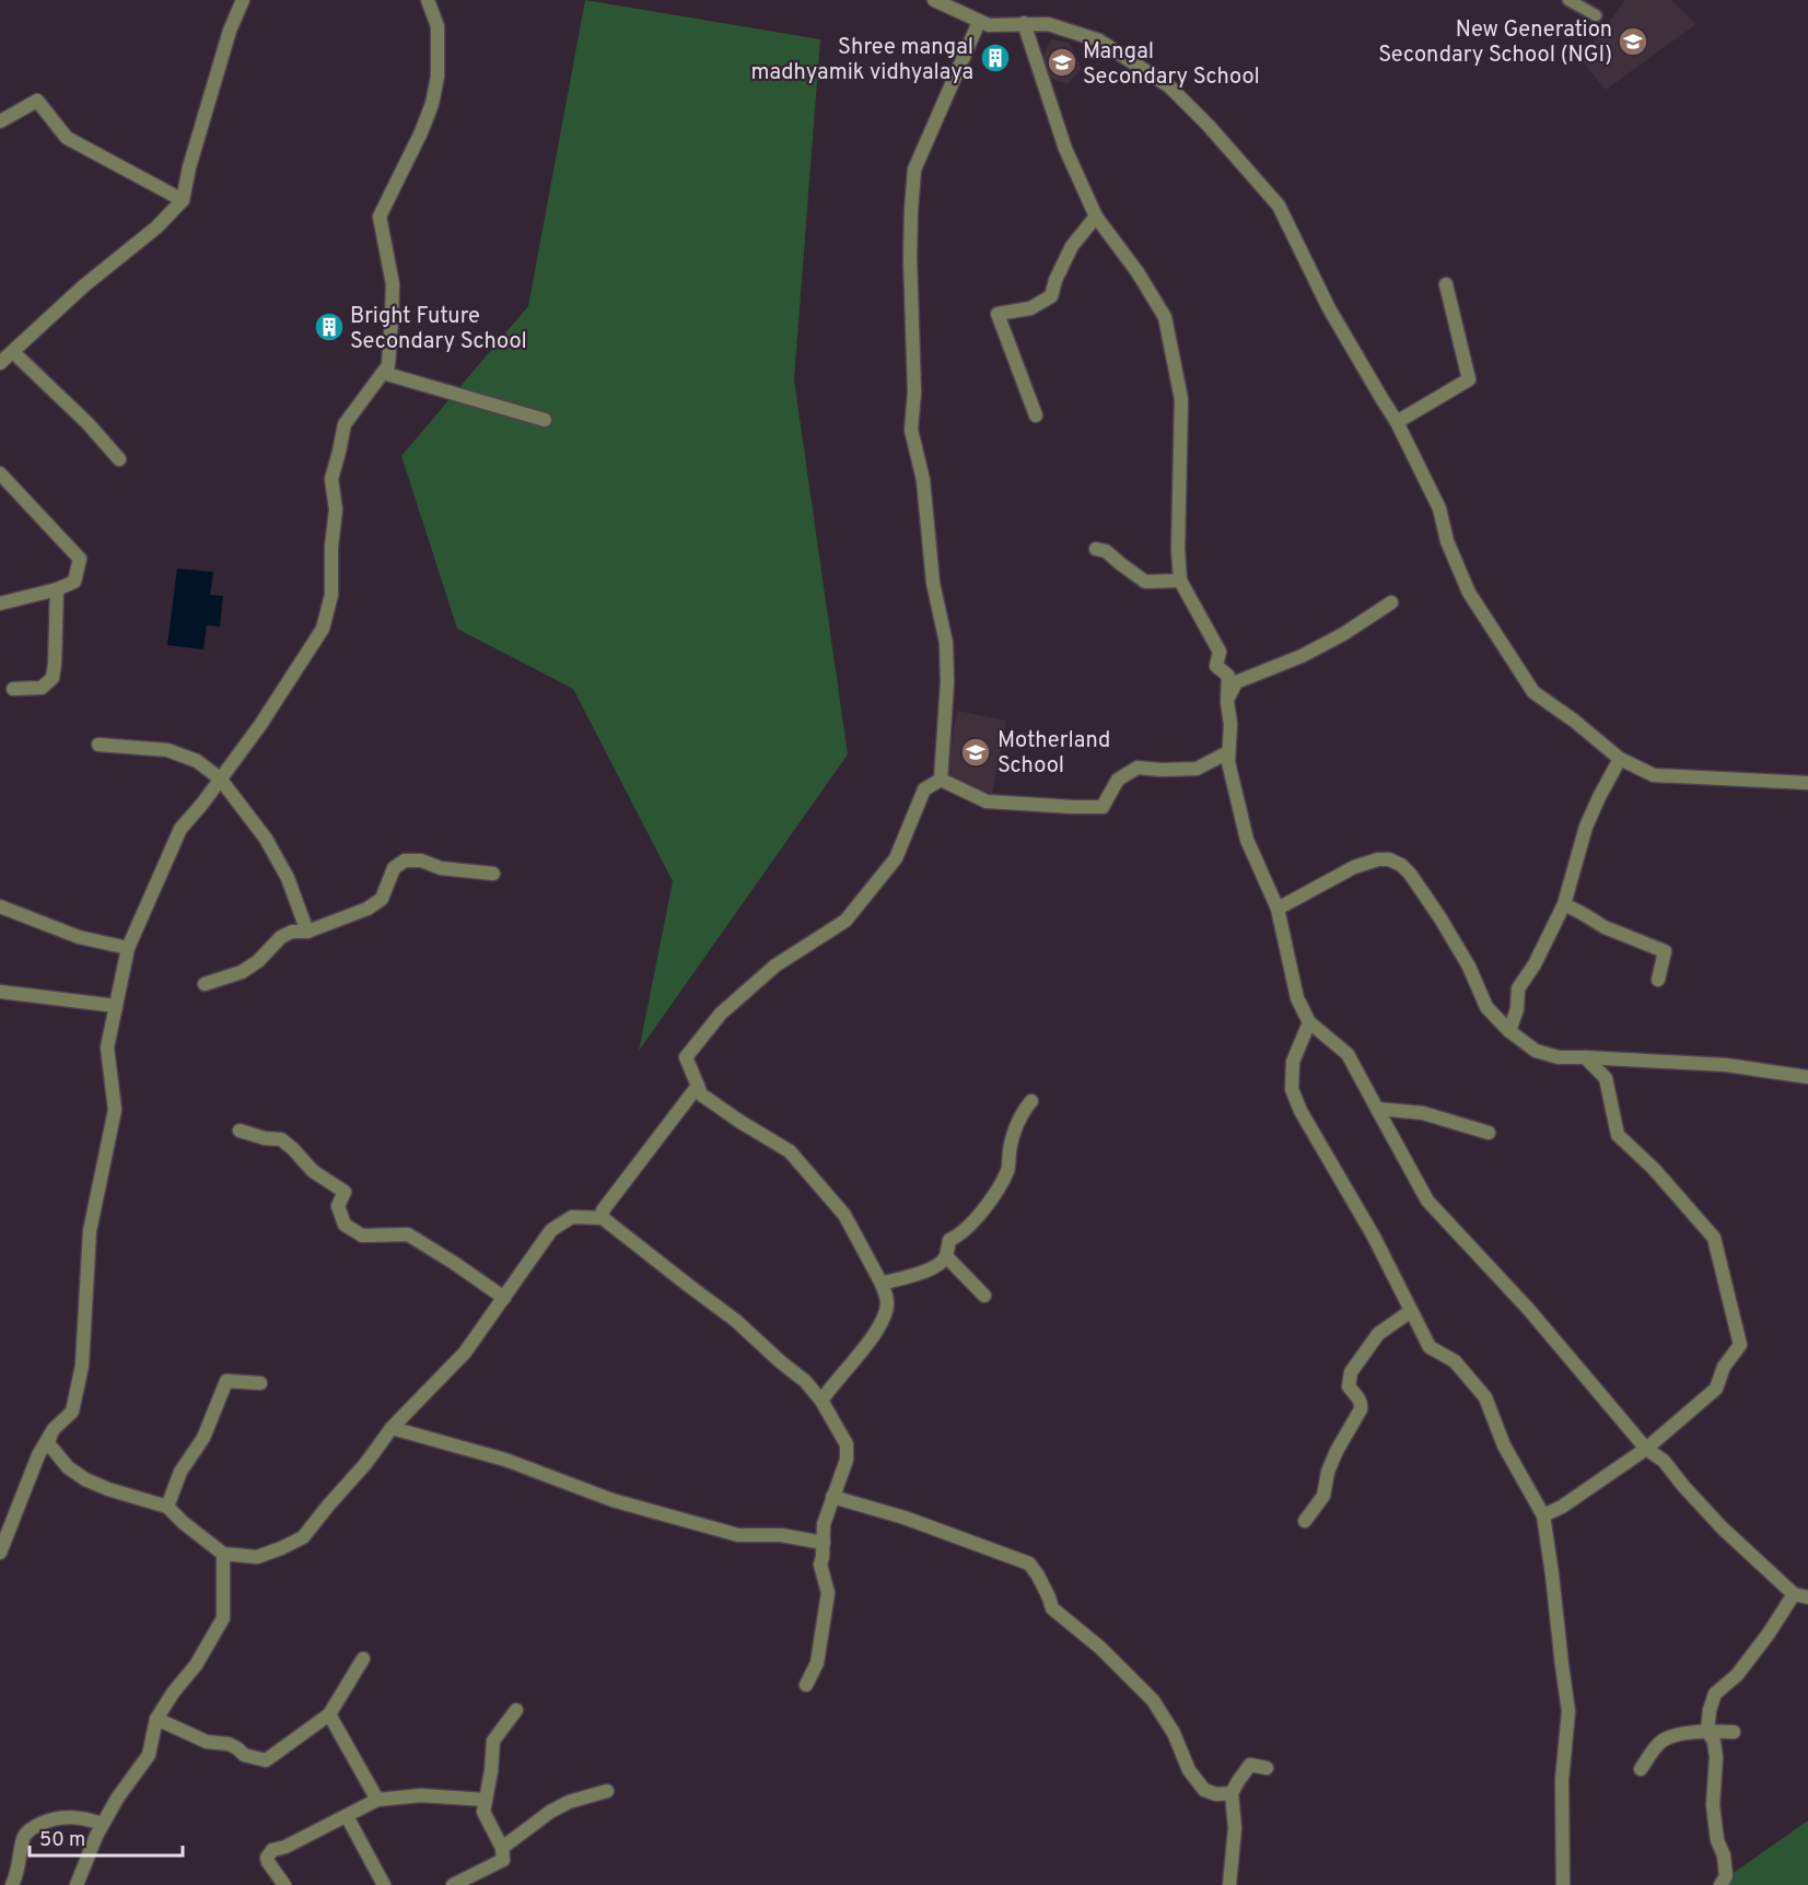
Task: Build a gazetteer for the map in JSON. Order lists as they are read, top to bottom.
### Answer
{
  "places": {
    "school or university": ["New Generation Secondary School (NGI)", "Mangal Secondary School", "Motherland School"],
    "building": ["Shree mangal madhyamik vidhyalaya", "Bright Future Secondary School"]
  },
  "scale_bar": "50 m"
}
